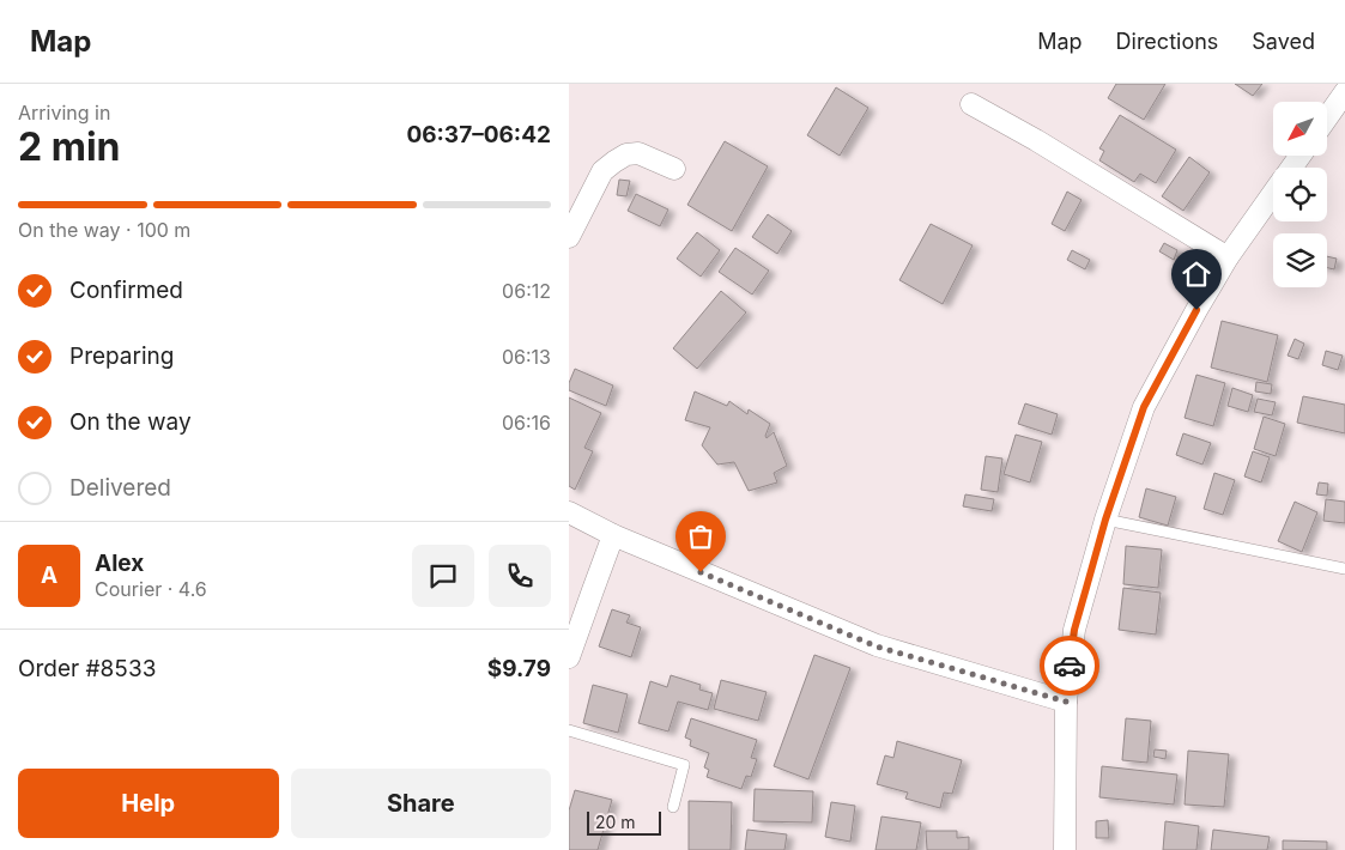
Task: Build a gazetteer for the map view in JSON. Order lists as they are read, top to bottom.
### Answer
{
  "scale_bar": "20 m",
  "north": "bottom left",
  "page": {
    "header": "Map",
    "nav": ["Map", "Directions", "Saved"],
    "heading": ["2 min", "Arriving in", "06:37–06:42"],
    "panel": [
      "Alex",
      "Courier · 4.6",
      "Order #8533",
      "$9.79"
    ],
    "bar": "On the way · 100 m",
    "list": [
      ["Confirmed", "06:12"],
      ["Preparing", "06:13"],
      ["On the way", "06:16"],
      "Delivered"
    ],
    "round": "A",
    "buttons": ["Help", "Share"],
    "scale": "20 m"
  }
}
